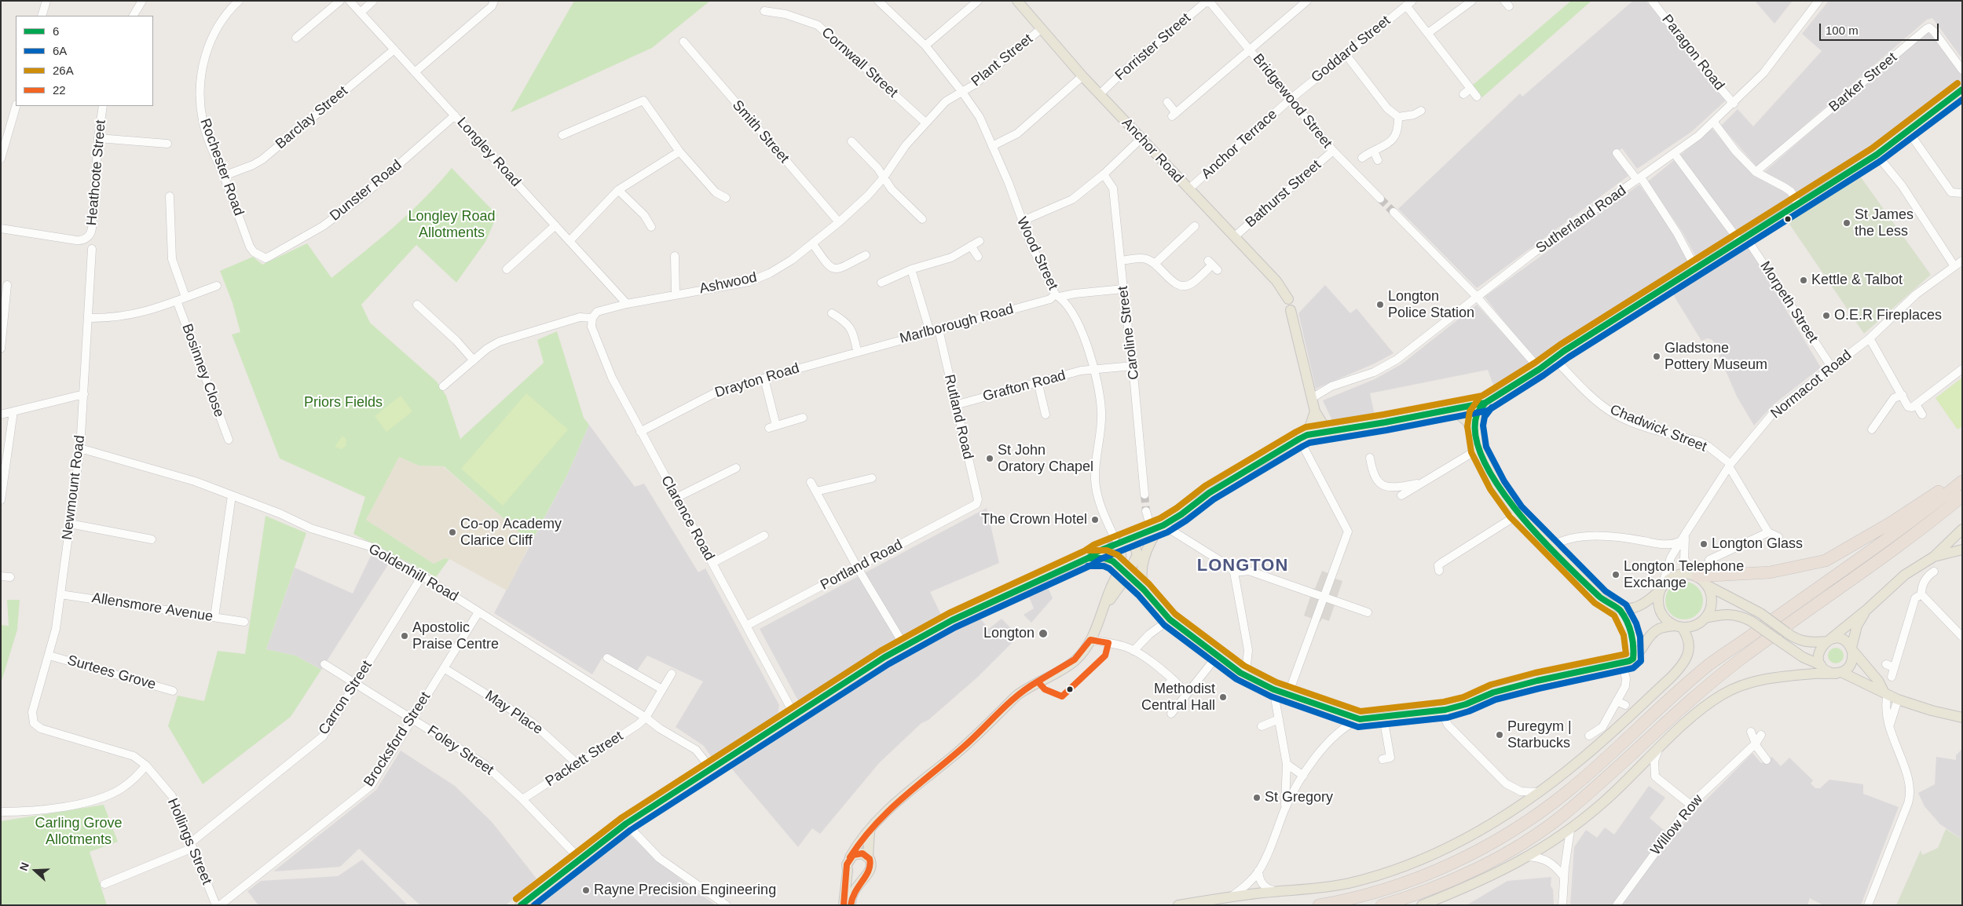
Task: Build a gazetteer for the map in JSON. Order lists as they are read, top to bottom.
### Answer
{
  "streets": {
    "main road": ["Anchor Road"],
    "street": [
      "Forrister Street",
      "Goddard Street",
      "Paragon Road",
      "Plant Street",
      "Cornwall Street",
      "Barker Street",
      "Bridgewood Street",
      "Barclay Street",
      "Smith Street",
      "Anchor Terrace",
      "Longley Road",
      "Rochester Road",
      "Heathcote Street",
      "Dunster Road",
      "Bathurst Street",
      "Sutherland Road",
      "Wood Street",
      "Ashwood",
      "Morpeth Street",
      "Marlborough Road",
      "Caroline Street",
      "Bosinney Close",
      "Drayton Road",
      "Normacot Road",
      "Grafton Road",
      "Rutland Road",
      "Chadwick Street",
      "Newmount Road",
      "Clarence Road",
      "Portland Road",
      "Goldenhill Road",
      "Allensmore Avenue",
      "Surtees Grove",
      "Carron Street",
      "May Place",
      "Brocksford Street",
      "Foley Street",
      "Packett Street",
      "Willow Row",
      "Hollings Street"
    ]
  },
  "crossings": [
    ["Forrister Street", "Bridgewood Street"],
    ["Forrister Street", "Anchor Road"],
    ["Goddard Street", "Bridgewood Street"],
    ["Goddard Street", "Anchor Terrace"],
    ["Paragon Road", "Sutherland Road"],
    ["Plant Street", "Anchor Road"],
    ["Plant Street", "Wood Street"],
    ["Plant Street", "Ashwood"],
    ["Cornwall Street", "Ashwood"],
    ["Bridgewood Street", "Anchor Terrace"],
    ["Bridgewood Street", "Bathurst Street"],
    ["Barclay Street", "Longley Road"],
    ["Barclay Street", "Rochester Road"],
    ["Smith Street", "Ashwood"],
    ["Anchor Terrace", "Anchor Road"],
    ["Anchor Road", "Bathurst Street"],
    ["Longley Road", "Dunster Road"],
    ["Longley Road", "Ashwood"],
    ["Rochester Road", "Dunster Road"],
    ["Sutherland Road", "Morpeth Street"],
    ["Wood Street", "Ashwood"],
    ["Wood Street", "Marlborough Road"],
    ["Wood Street", "Grafton Road"],
    ["Ashwood", "Clarence Road"],
    ["Morpeth Street", "Normacot Road"],
    ["Marlborough Road", "Caroline Street"],
    ["Marlborough Road", "Drayton Road"],
    ["Marlborough Road", "Rutland Road"],
    ["Caroline Street", "Grafton Road"],
    ["Drayton Road", "Clarence Road"],
    ["Normacot Road", "Chadwick Street"],
    ["Grafton Road", "Rutland Road"],
    ["Rutland Road", "Portland Road"],
    ["Newmount Road", "Goldenhill Road"],
    ["Newmount Road", "Allensmore Avenue"],
    ["Newmount Road", "Surtees Grove"],
    ["Newmount Road", "Hollings Street"],
    ["Clarence Road", "Portland Road"],
    ["Goldenhill Road", "Carron Street"],
    ["Goldenhill Road", "Brocksford Street"],
    ["Goldenhill Road", "Packett Street"],
    ["Carron Street", "Foley Street"],
    ["Carron Street", "Hollings Street"],
    ["May Place", "Brocksford Street"],
    ["May Place", "Packett Street"],
    ["Brocksford Street", "Foley Street"],
    ["Foley Street", "Packett Street"]
  ],
  "districts": ["LONGTON"],
  "parks": ["Longley Road Allotments", "Priors Fields", "Carling Grove Allotments"],
  "places": [
    "St James the Less",
    "Kettle & Talbot",
    "Longton Police Station",
    "O.E.R Fireplaces",
    "Gladstone Pottery Museum",
    "St John Oratory Chapel",
    "The Crown Hotel",
    "Co-op Academy Clarice Cliff",
    "Longton Glass",
    "Longton Telephone Exchange",
    "Longton",
    "Apostolic Praise Centre",
    "Methodist Central Hall",
    "Puregym | Starbucks",
    "St Gregory",
    "Rayne Precision Engineering"
  ],
  "lines": [
    "transit line 26A",
    "transit line 6",
    "transit line 6A",
    "transit line 22"
  ],
  "legend": [
    "6",
    "6A",
    "26A",
    "22"
  ],
  "scale_bar": "100 m",
  "north": "left"
}
